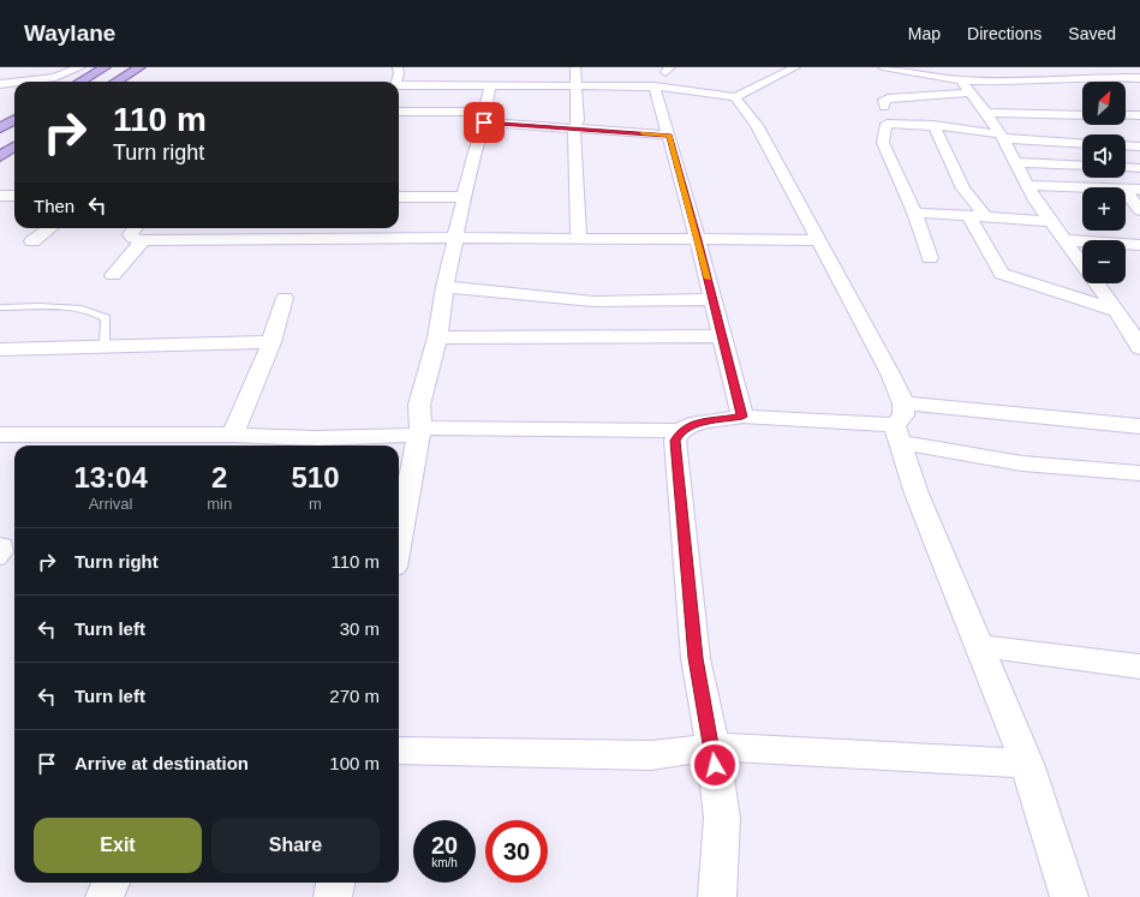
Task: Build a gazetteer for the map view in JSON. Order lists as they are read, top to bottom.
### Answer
{
  "north": "top right",
  "page": {
    "header": "Waylane",
    "nav": ["Map", "Directions", "Saved"],
    "map_buttons": ["+", "−"],
    "turn": ["110 m", "Turn right"],
    "then": "Then",
    "eta": [
      "13:04",
      "Arrival",
      "2",
      "min",
      "510",
      "m"
    ],
    "list": [
      {
        "name": "Turn right",
        "value": "110 m"
      },
      {
        "name": "Turn left",
        "value": "30 m"
      },
      {
        "name": "Turn left",
        "value": "270 m"
      },
      {
        "name": "Arrive at destination",
        "value": "100 m"
      }
    ],
    "buttons": ["Exit", "Share"],
    "speed": "20 km/h",
    "limit": "30"
  }
}
